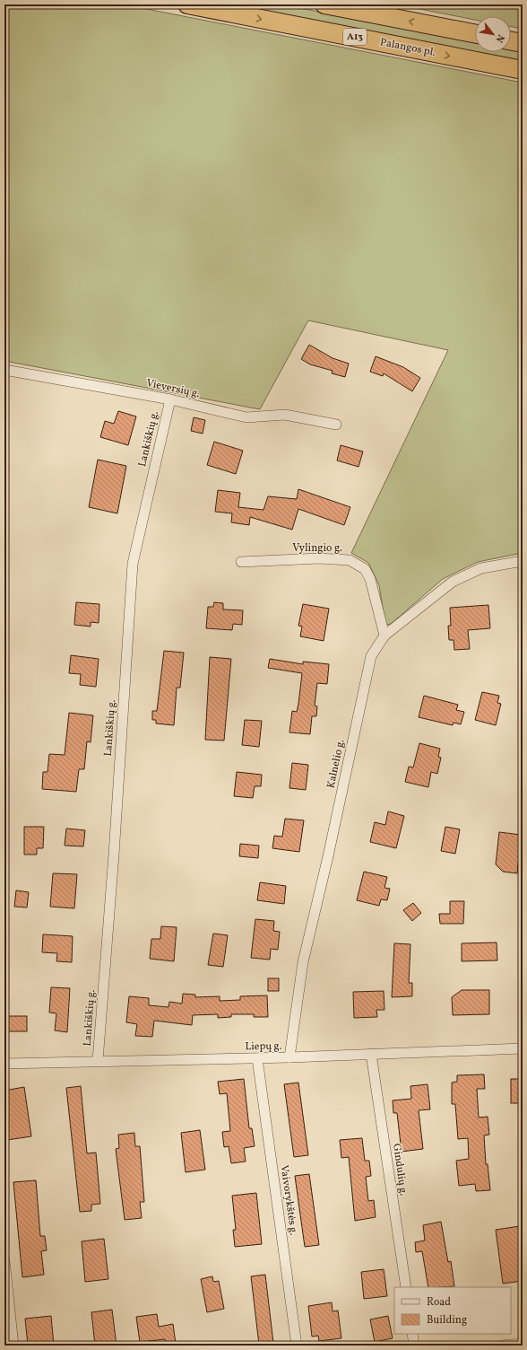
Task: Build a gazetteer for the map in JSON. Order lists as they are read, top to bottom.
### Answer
{
  "streets": {
    "highway": ["A13", "Palangos pl."],
    "street": [
      "Vieversių g.",
      "Lankiškių g.",
      "Vylingio g.",
      "Kalnelio g.",
      "Liepų g.",
      "Gindulių g.",
      "Vaivorykštės g."
    ]
  },
  "crossings": [
    ["Vieversių g.", "Lankiškių g."],
    ["Lankiškių g.", "Liepų g."],
    ["Vylingio g.", "Kalnelio g."],
    ["Kalnelio g.", "Liepų g."],
    ["Liepų g.", "Gindulių g."],
    ["Liepų g.", "Vaivorykštės g."]
  ],
  "legend": ["Road", "Building"],
  "north": "bottom right"
}
